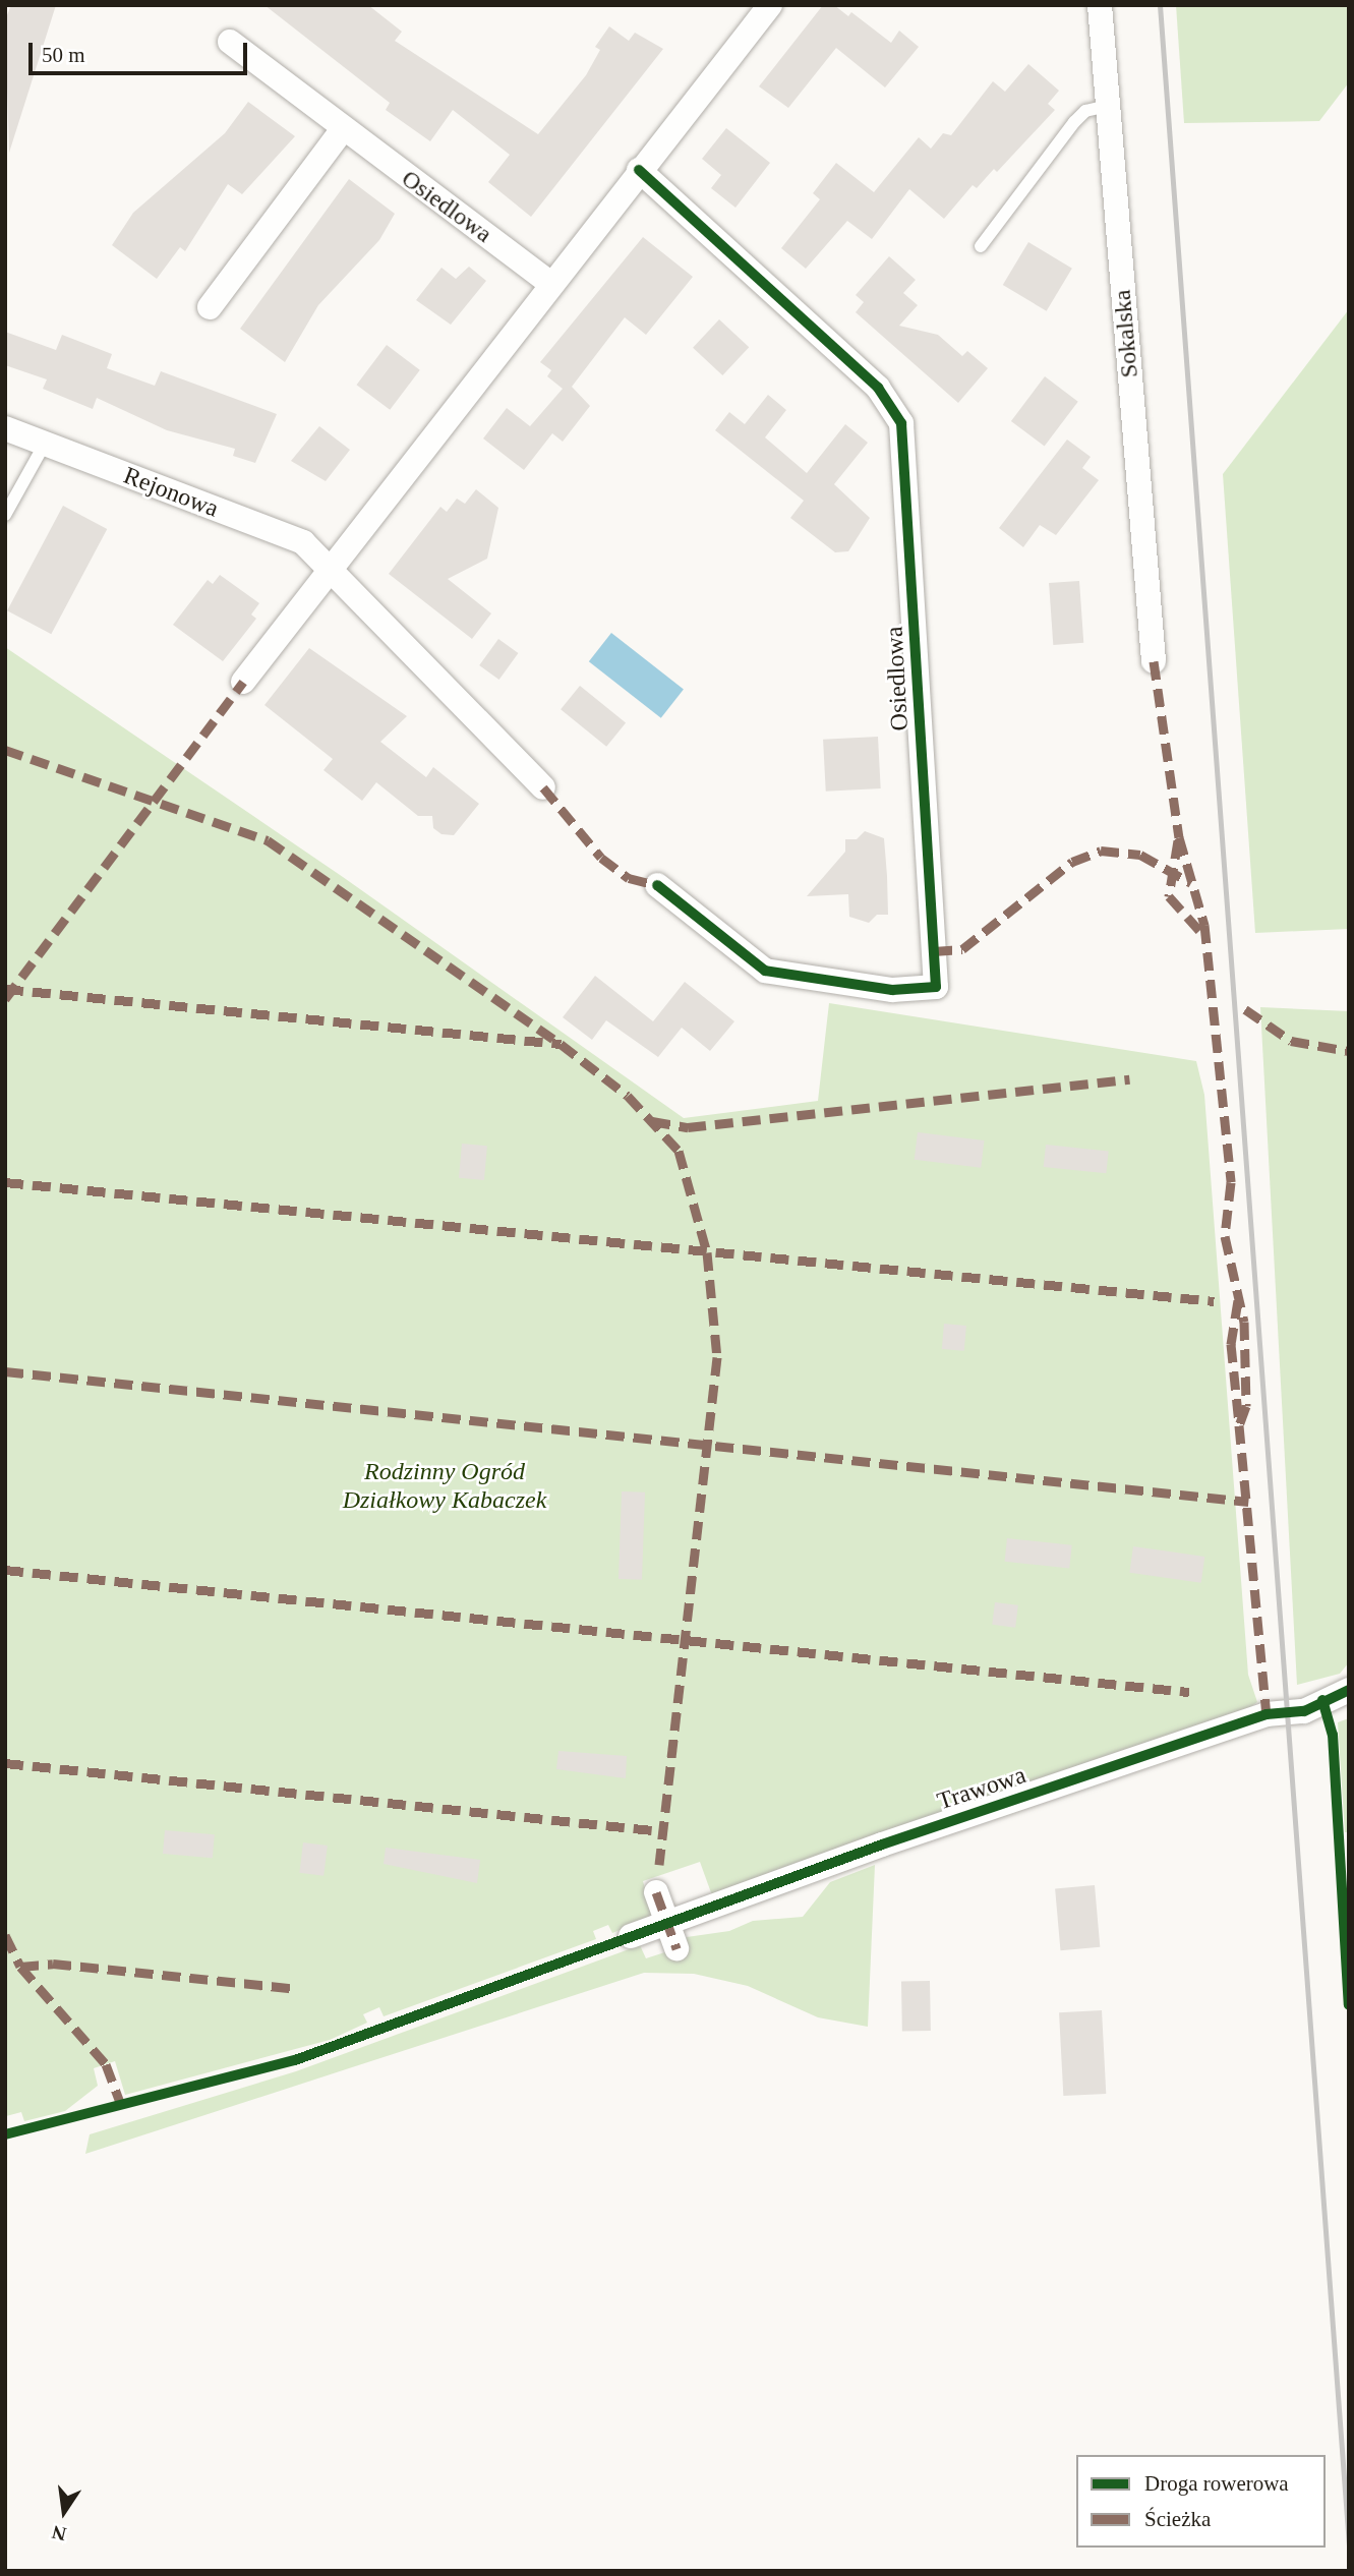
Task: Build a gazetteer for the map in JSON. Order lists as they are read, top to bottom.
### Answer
{
  "streets": {
    "street": [
      "Osiedlowa",
      "Sokalska",
      "Rejonowa",
      "Trawowa"
    ]
  },
  "parks": ["Rodzinny Ogród Działkowy Kabaczek"],
  "legend": ["Droga rowerowa", "Ścieżka"],
  "scale_bar": "50 m",
  "north": "bottom"
}
